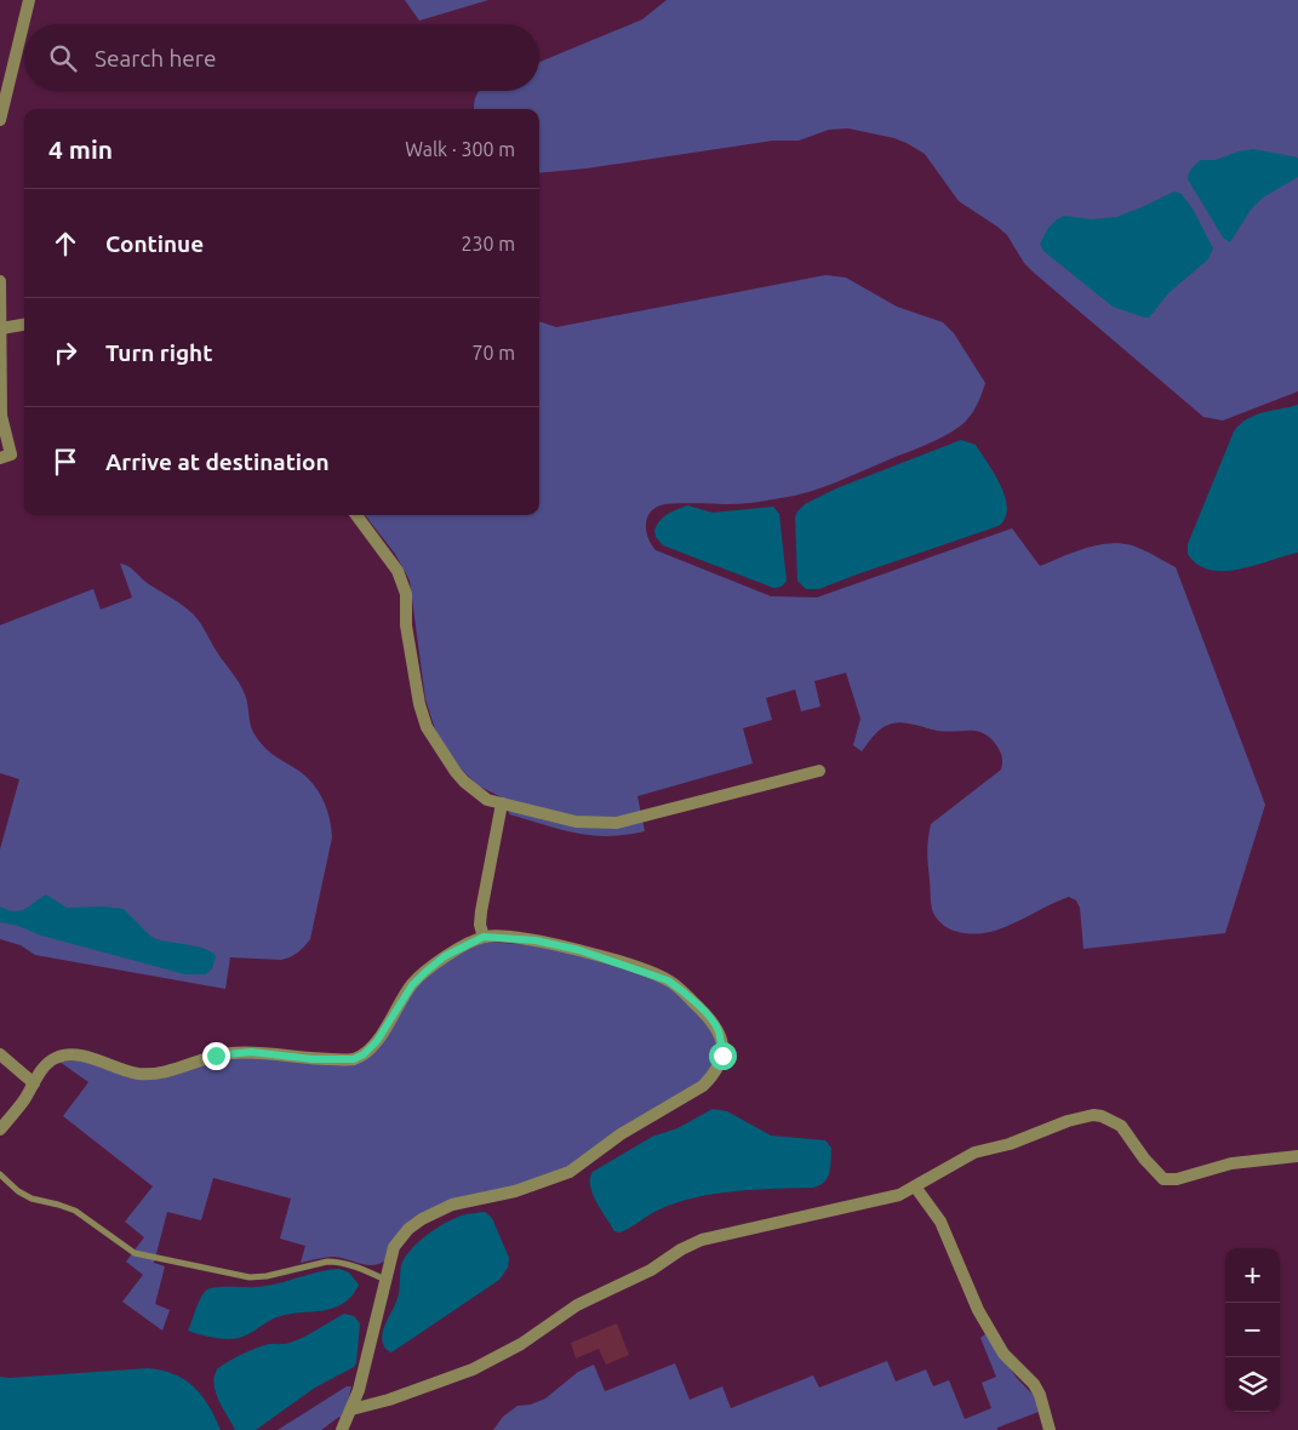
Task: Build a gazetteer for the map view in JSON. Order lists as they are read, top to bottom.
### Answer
{
  "page": {
    "search": "Search here",
    "heading": ["4 min", "Walk · 300 m"],
    "list": [
      ["Continue", "230 m"],
      ["Turn right", "70 m"],
      "Arrive at destination"
    ],
    "map_buttons": ["+", "−"]
  }
}
